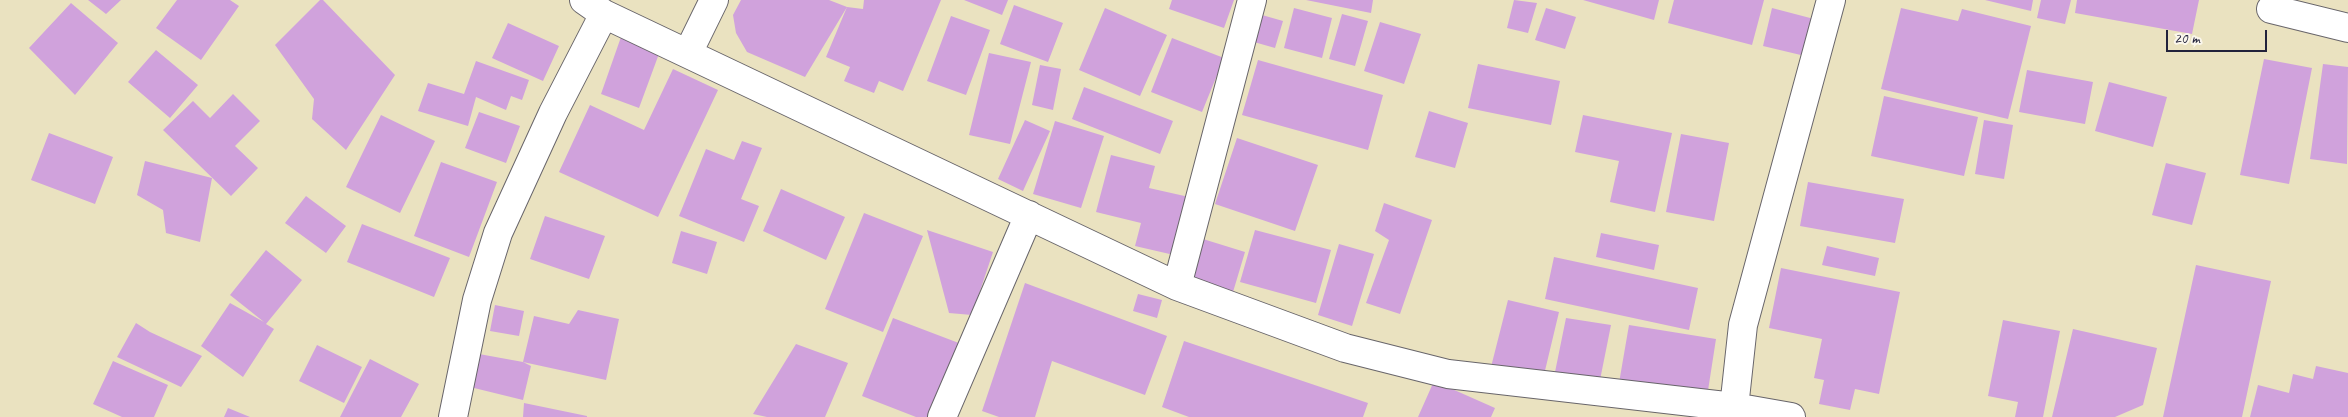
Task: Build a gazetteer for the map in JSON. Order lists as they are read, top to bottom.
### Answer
{
  "scale_bar": "20 m"
}
